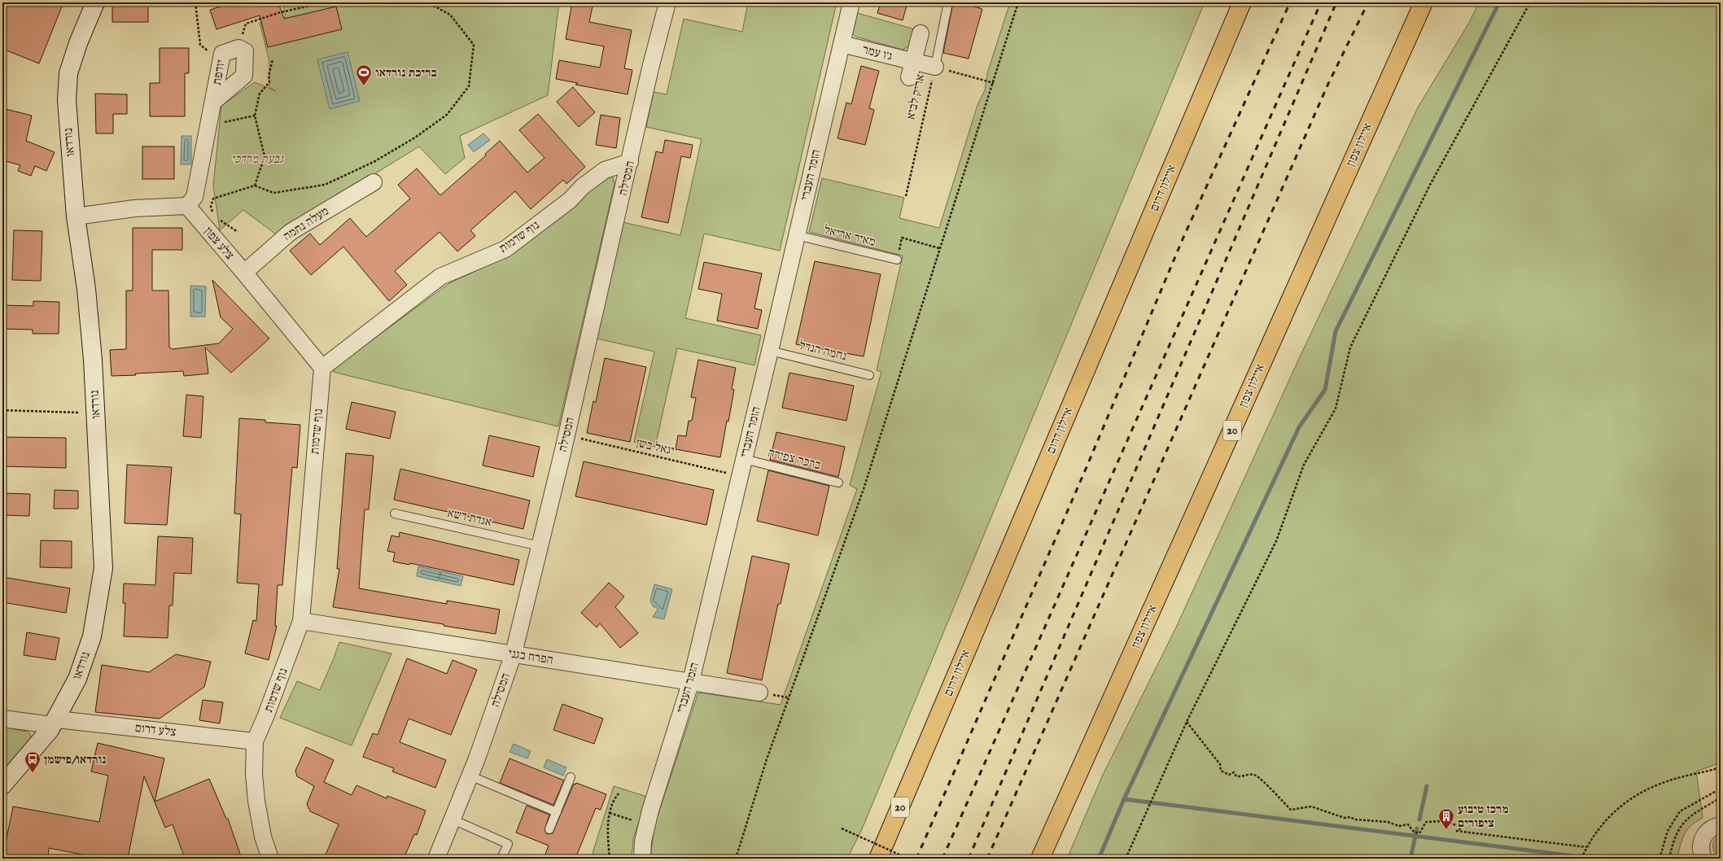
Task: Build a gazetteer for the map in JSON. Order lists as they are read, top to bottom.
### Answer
{
  "streets": {
    "highway": ["איילון צפון", "איילון דרום", "20"],
    "street": [
      "ג׳ו עמר",
      "יודפת",
      "נורדאו",
      "הזמר העברי",
      "המסילה",
      "מעלה נחמה",
      "נוף שדמות",
      "צלע צפון",
      "הפרח בגני",
      "צלע דרום"
    ],
    "lane": [
      "אריק לביא",
      "מאיר אריאל",
      "נחמה הנדל",
      "ברכה צפירה",
      "אגדת דשא"
    ],
    "path": ["יגאל בשן"]
  },
  "crossings": [
    ["ג׳ו עמר", "אריק לביא"],
    ["ג׳ו עמר", "הזמר העברי"],
    ["יודפת", "צלע צפון"],
    ["נורדאו", "צלע דרום"],
    ["הזמר העברי", "מאיר אריאל"],
    ["הזמר העברי", "נחמה הנדל"],
    ["הזמר העברי", "יגאל בשן"],
    ["הזמר העברי", "ברכה צפירה"],
    ["הזמר העברי", "הפרח בגני"],
    ["המסילה", "נוף שדמות"],
    ["המסילה", "יגאל בשן"],
    ["המסילה", "אגדת דשא"],
    ["המסילה", "הפרח בגני"],
    ["מעלה נחמה", "צלע צפון"],
    ["נוף שדמות", "צלע צפון"],
    ["נוף שדמות", "הפרח בגני"],
    ["נוף שדמות", "צלע דרום"]
  ],
  "parks": ["גבעת מרדכי"],
  "places": {
    "sports": ["בריכת נורדאו"],
    "bus stop": ["נורדאו/פישמן"],
    "building": ["מרכז טיבוע ציפורים"]
  }
}
